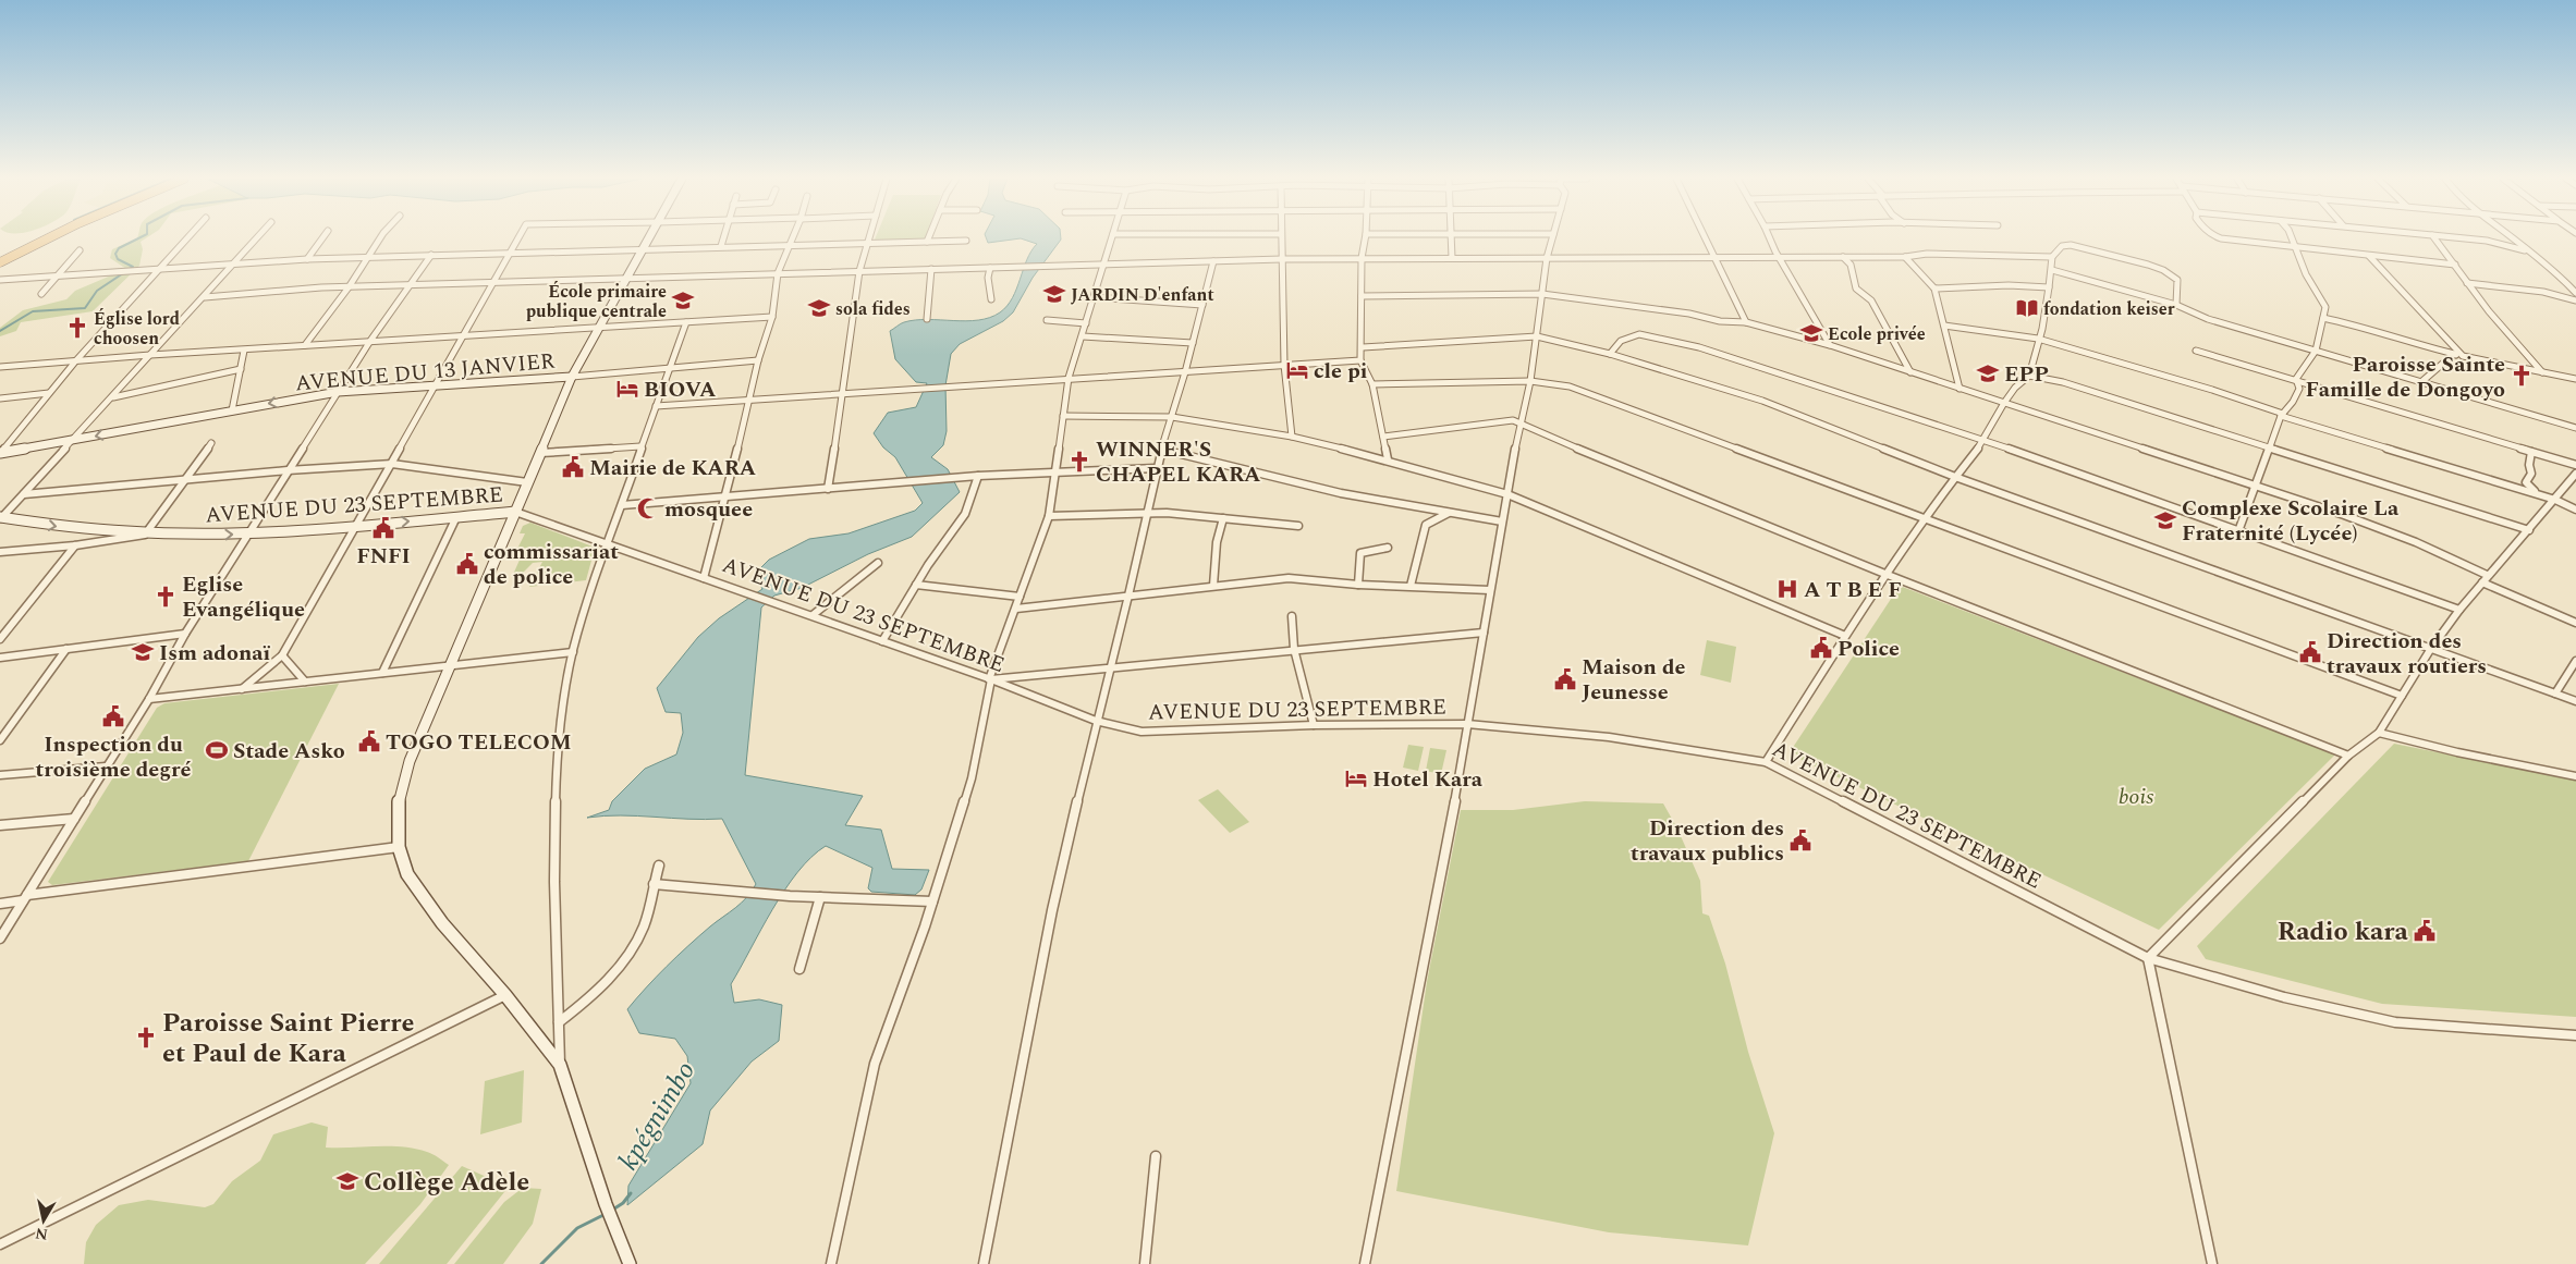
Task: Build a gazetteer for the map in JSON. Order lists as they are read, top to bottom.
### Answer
{
  "streets": {
    "main road": ["AVENUE DU 13 JANVIER", "AVENUE DU 23 SEPTEMBRE"]
  },
  "water": ["kpégnimbo"],
  "parks": ["bois"],
  "places": {
    "school or university": [
      "JARDIN D'enfant",
      "École primaire publique centrale",
      "sola fides",
      "Ecole privée",
      "EPP",
      "Complexe Scolaire La Fraternité (Lycée)",
      "Ism adonaï",
      "Collège Adèle"
    ],
    "library": ["fondation keiser"],
    "church": [
      "Église lord choosen",
      "Paroisse Sainte Famille de Dongoyo",
      "WINNER'S CHAPEL KARA",
      "Eglise Evangélique",
      "Paroisse Saint Pierre et Paul de Kara"
    ],
    "hotel": ["cle pi", "BIOVA", "Hotel Kara"],
    "public building": [
      "Mairie de KARA",
      "FNFI",
      "commissariat de police",
      "Police",
      "Direction des travaux routiers",
      "Maison de Jeunesse",
      "Inspection du troisième degré",
      "TOGO TELECOM",
      "Direction des travaux publics",
      "Radio kara"
    ],
    "mosque": ["mosquee"],
    "hospital": ["A T B E F"],
    "sports": ["Stade Asko"]
  },
  "north": "bottom"
}
